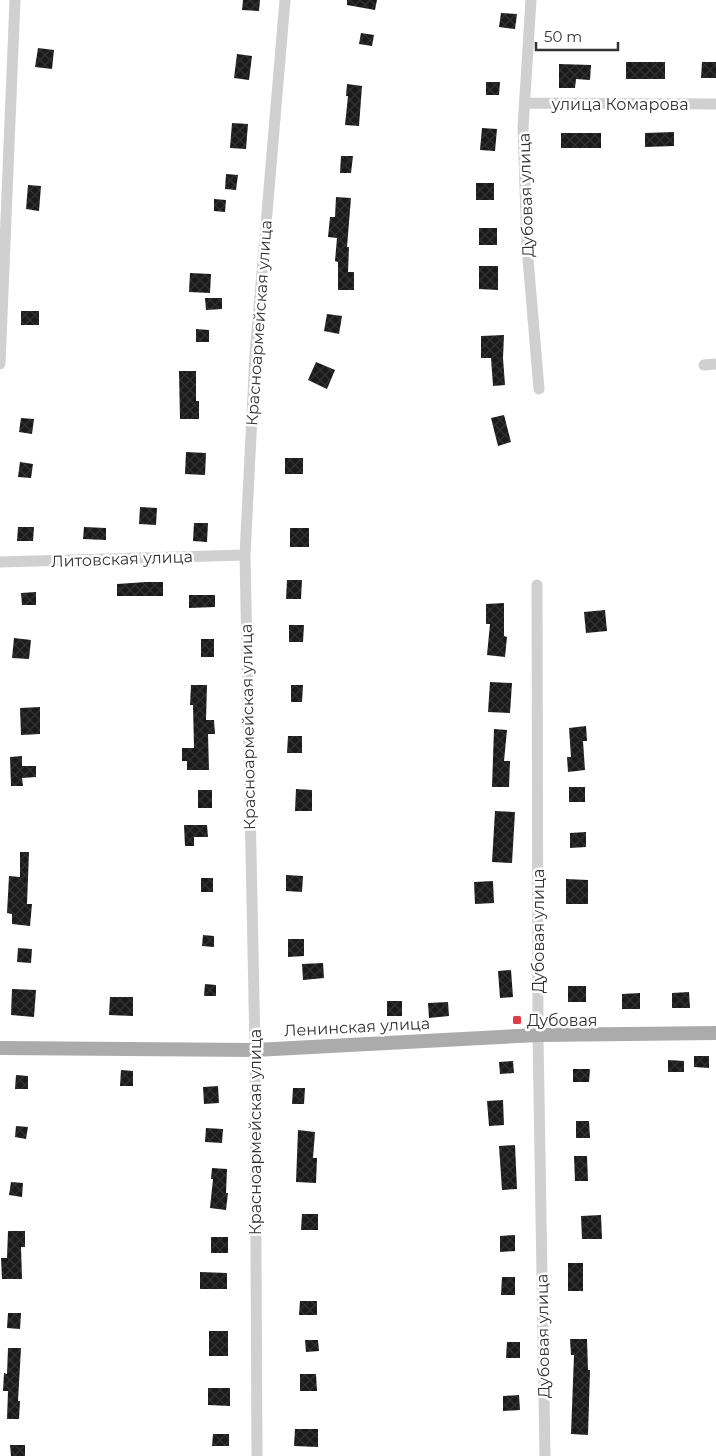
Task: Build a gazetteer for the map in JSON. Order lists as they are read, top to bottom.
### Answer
{
  "streets": {
    "main road": ["Ленинская улица"],
    "street": [
      "улица Комарова",
      "Дубовая улица",
      "Красноармейская улица",
      "Литовская улица"
    ]
  },
  "crossings": [
    ["улица Комарова", "Дубовая улица"],
    ["Дубовая улица", "Ленинская улица"],
    ["Красноармейская улица", "Литовская улица"],
    ["Красноармейская улица", "Ленинская улица"]
  ],
  "places": {
    "transit": ["Дубовая"]
  },
  "scale_bar": "50 m"
}
